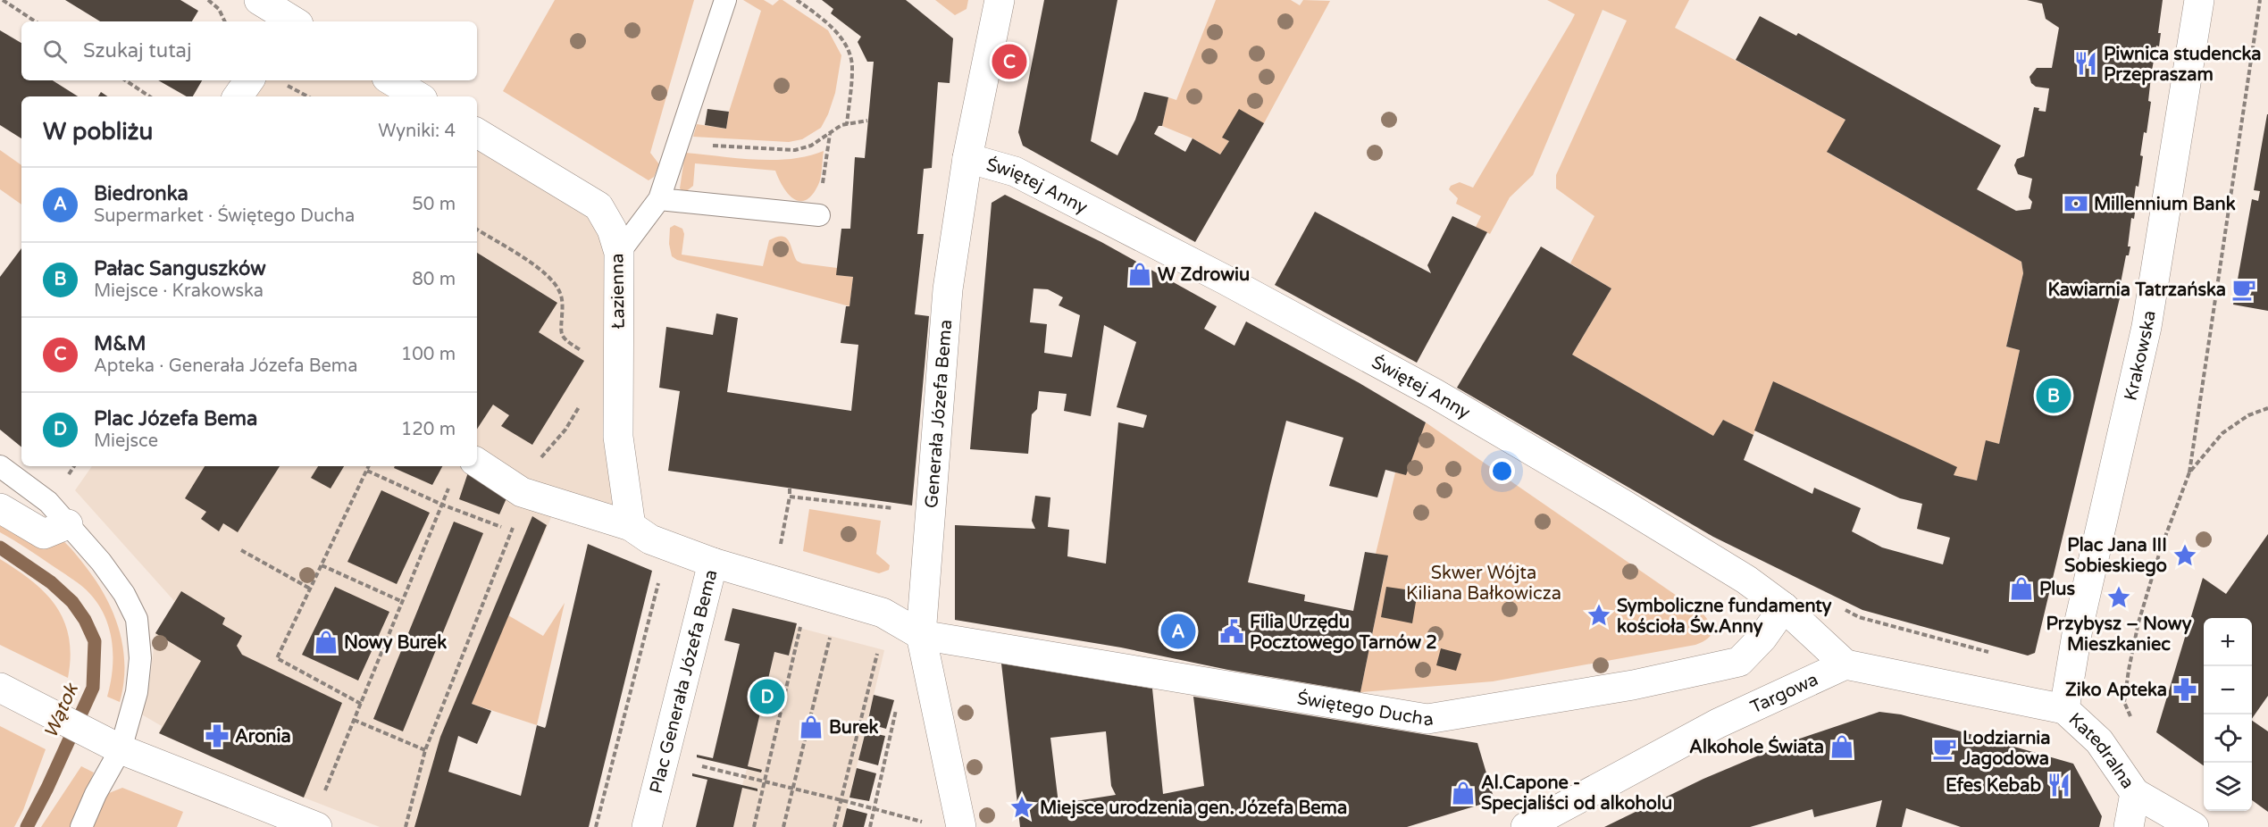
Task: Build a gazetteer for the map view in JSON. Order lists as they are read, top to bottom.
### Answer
{
  "streets": {
    "street": [
      "Świętej Anny",
      "Łazienna",
      "Krakowska",
      "Generała Józefa Bema",
      "Plac Generała Józefa Bema",
      "Targowa",
      "Świętego Ducha",
      "Katedralna"
    ]
  },
  "crossings": [
    ["Świętej Anny", "Generała Józefa Bema"],
    ["Świętej Anny", "Targowa"],
    ["Świętej Anny", "Świętego Ducha"],
    ["Krakowska", "Katedralna"],
    ["Generała Józefa Bema", "Plac Generała Józefa Bema"],
    ["Generała Józefa Bema", "Świętego Ducha"],
    ["Plac Generała Józefa Bema", "Świętego Ducha"]
  ],
  "water": ["Wątok"],
  "parks": ["Skwer Wójta Kiliana Bałkowicza"],
  "places": {
    "restaurant": ["Piwnica studencka Przepraszam", "Efes Kebab"],
    "bank": ["Millennium Bank"],
    "shop": [
      "W Zdrowiu",
      "Plus",
      "Nowy Burek",
      "Burek",
      "Alkohole Świata",
      "Al.Capone - Specjaliści od alkoholu"
    ],
    "cafe": ["Kawiarnia Tatrzańska", "Lodziarnia Jagodowa"],
    "place": [
      "Plac Jana III Sobieskiego",
      "Przybysz – Nowy Mieszkaniec",
      "Symboliczne fundamenty kościoła Św.Anny",
      "Miejsce urodzenia gen. Józefa Bema"
    ],
    "public building": ["Filia Urzędu Pocztowego Tarnów 2"],
    "pharmacy": ["Ziko Apteka", "Aronia"]
  },
  "page": {
    "search": "Szukaj tutaj",
    "pins": [
      "C",
      "B",
      "A",
      "D"
    ],
    "heading": ["W pobliżu", "Wyniki: 4"],
    "list": [
      {
        "mark": "A",
        "name": "Biedronka",
        "note": "Supermarket · Świętego Ducha",
        "value": "50 m"
      },
      {
        "mark": "B",
        "name": "Pałac Sanguszków",
        "note": "Miejsce · Krakowska",
        "value": "80 m"
      },
      {
        "mark": "C",
        "name": "M&M",
        "note": "Apteka · Generała Józefa Bema",
        "value": "100 m"
      },
      {
        "mark": "D",
        "name": "Plac Józefa Bema",
        "note": "Miejsce",
        "value": "120 m"
      }
    ],
    "map_buttons": ["+", "−"]
  }
}
